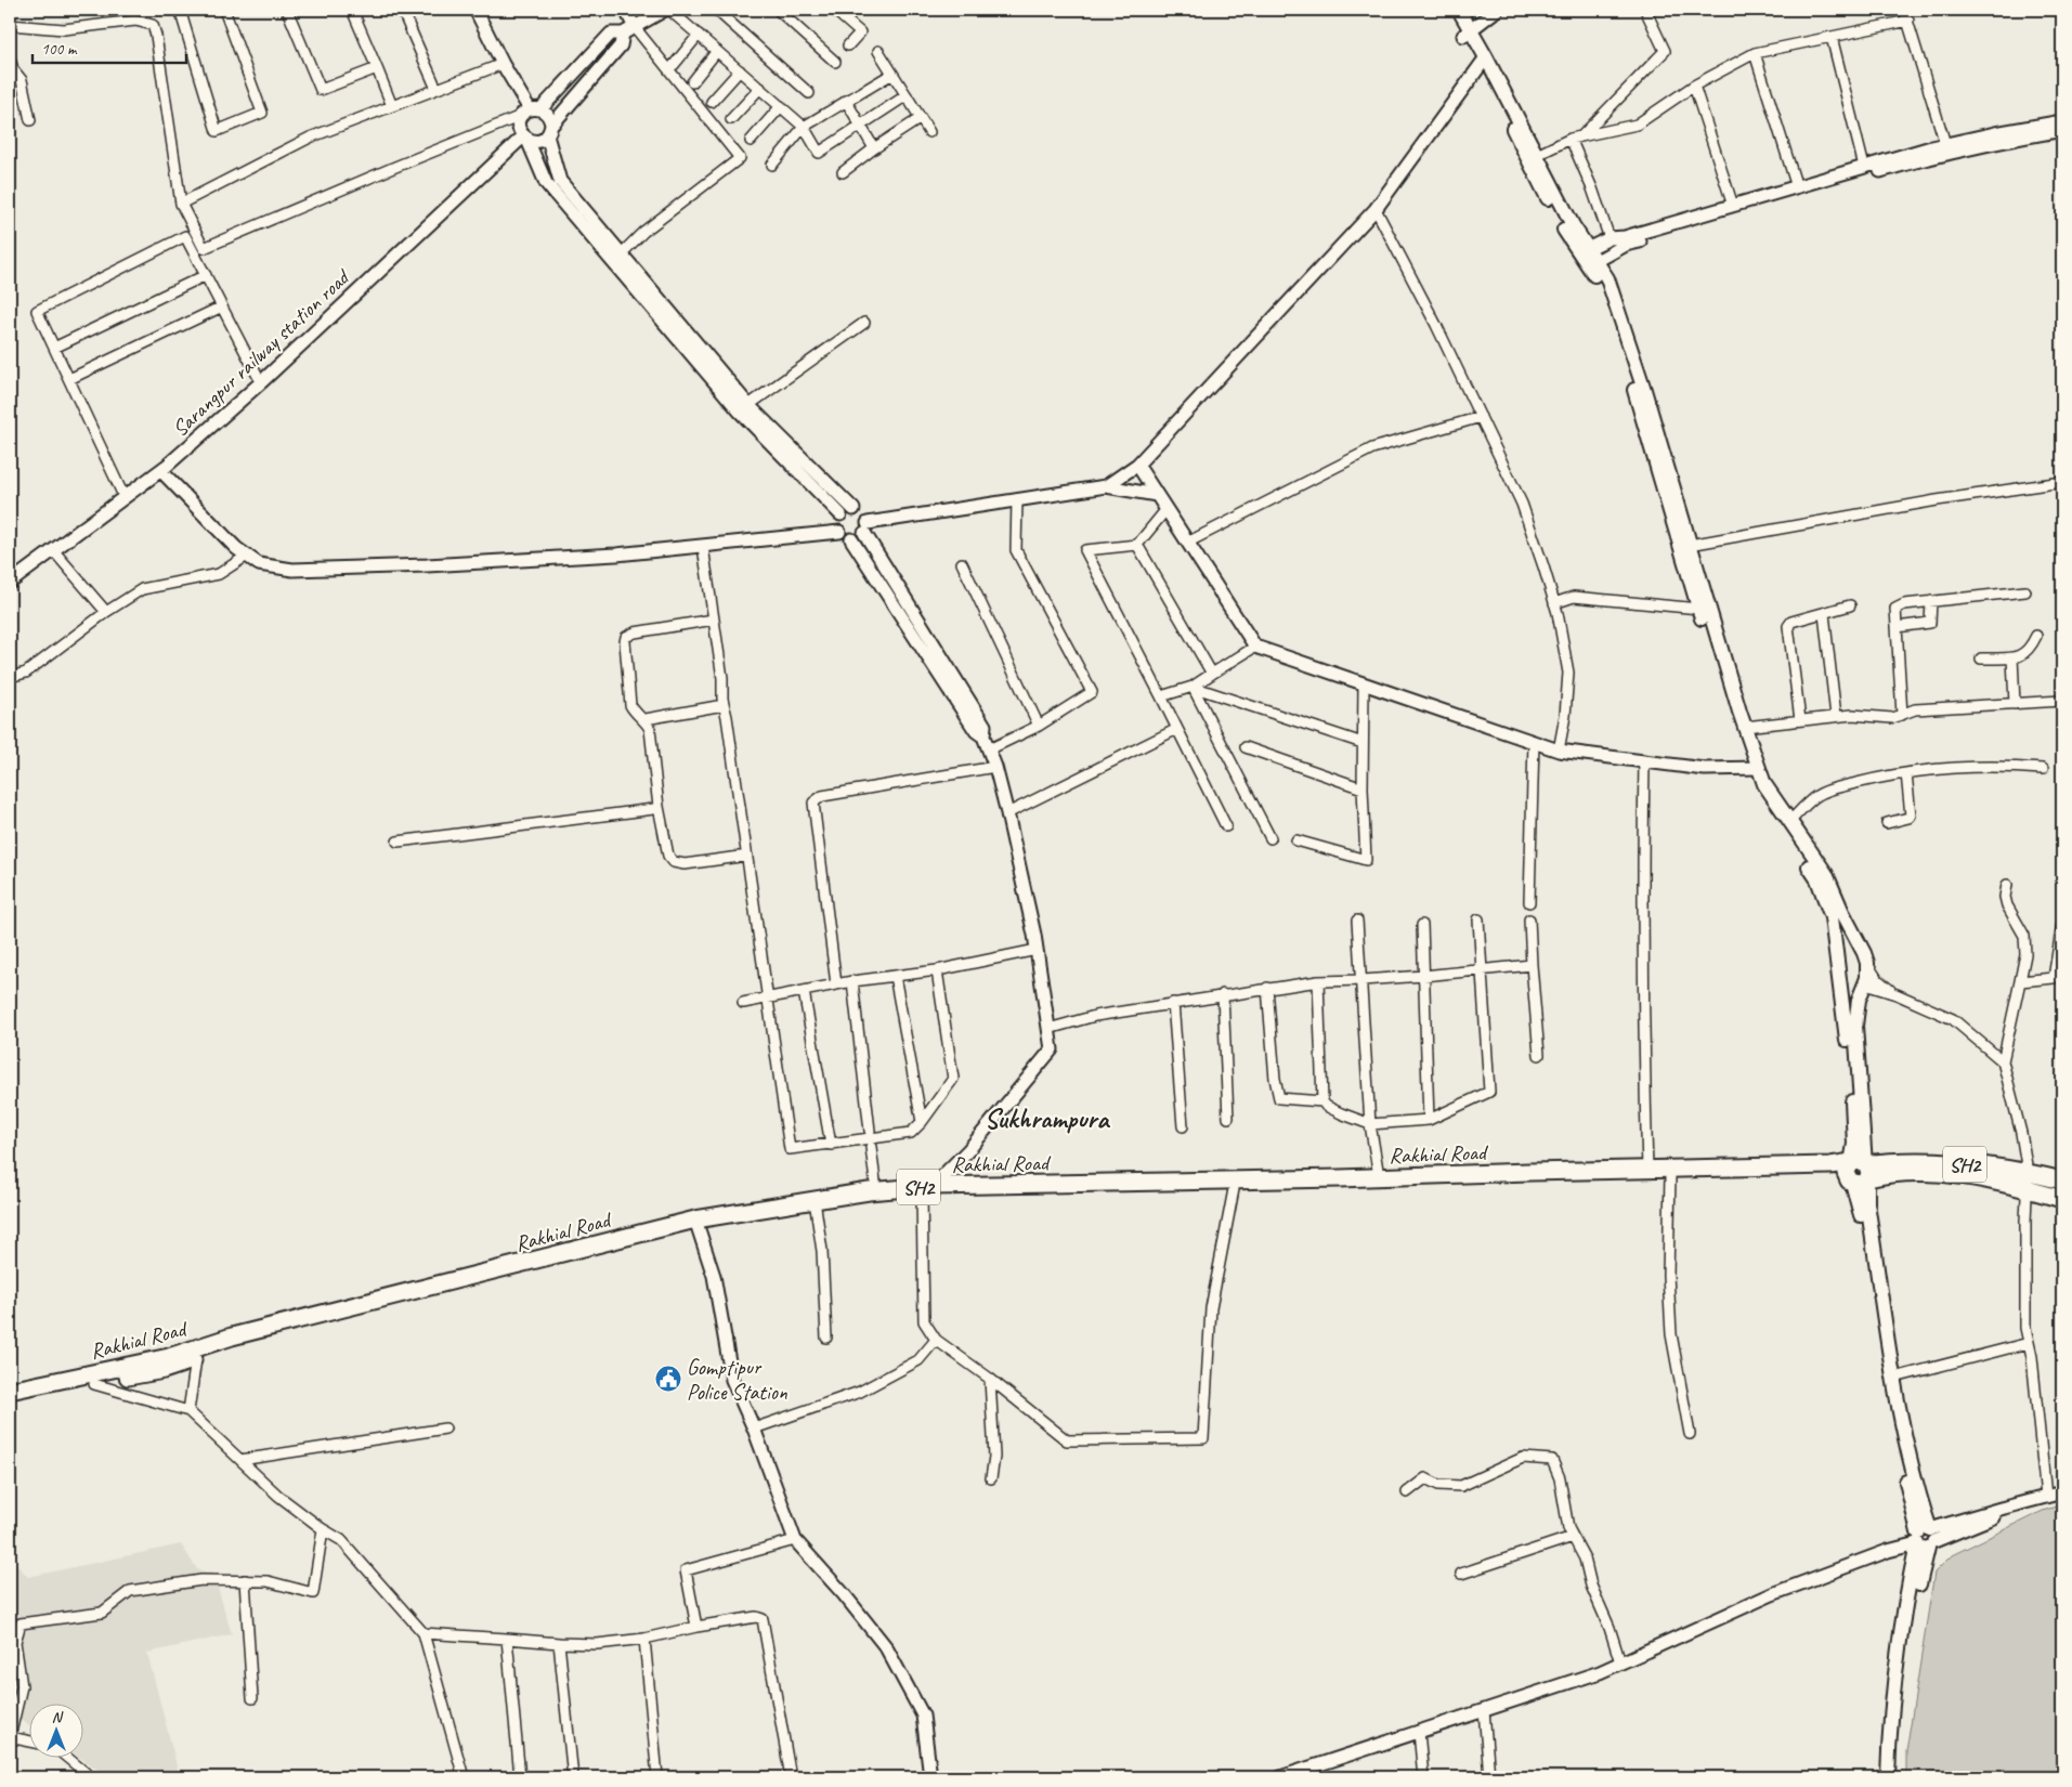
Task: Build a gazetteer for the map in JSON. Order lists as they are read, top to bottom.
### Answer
{
  "streets": {
    "main road": ["Rakhial Road", "SH2"],
    "street": ["Sarangpur railway station road"]
  },
  "districts": ["Sukhrampura"],
  "places": {
    "public building": ["Gomptipur Police Station"]
  },
  "scale_bar": "100 m",
  "north": "top"
}
